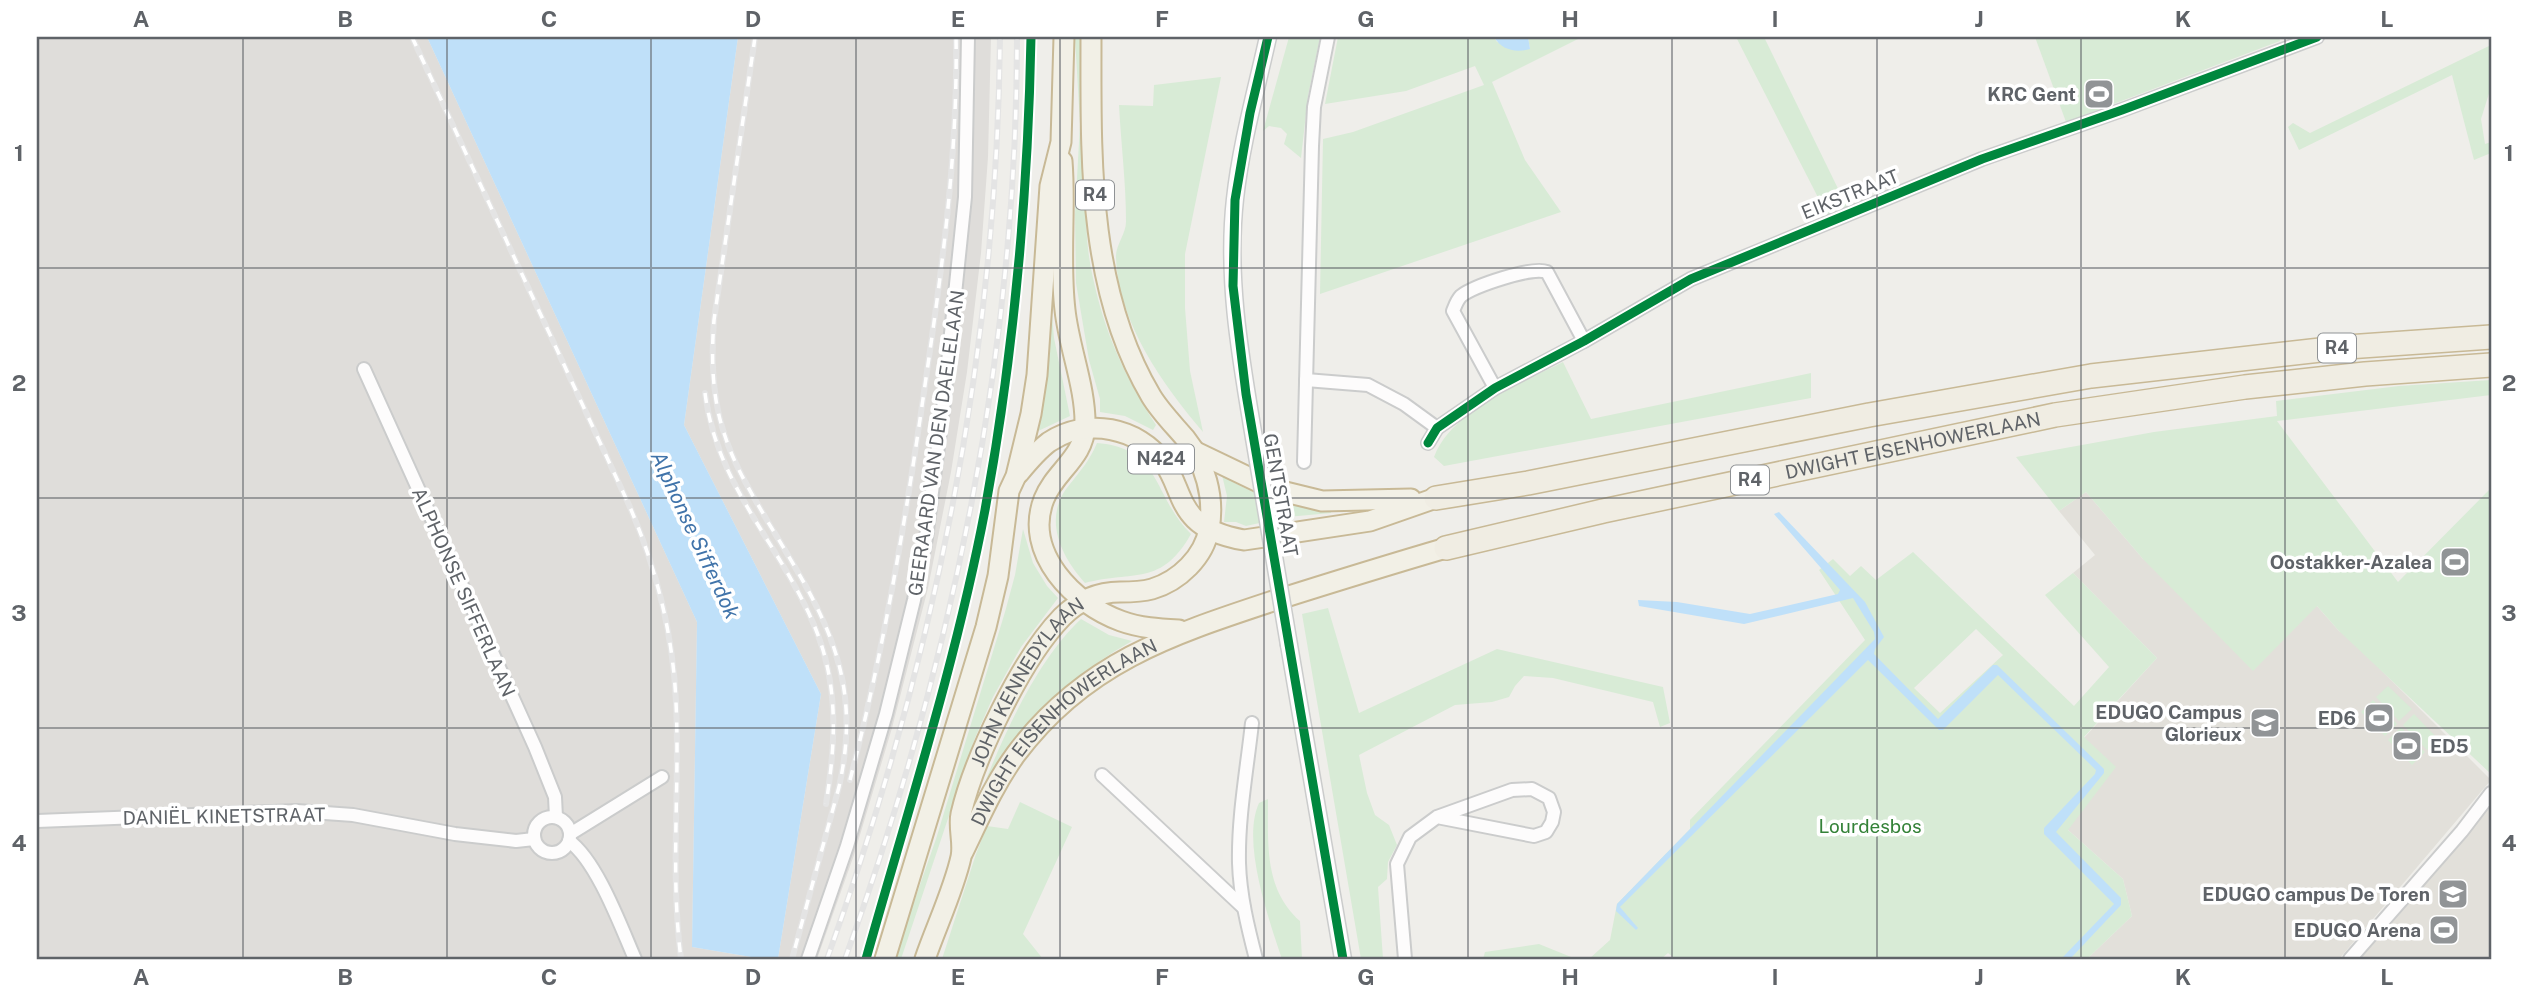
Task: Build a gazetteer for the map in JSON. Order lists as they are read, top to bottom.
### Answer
{
  "streets": {
    "highway": [
      "R4",
      "DWIGHT EISENHOWERLAAN",
      "N424",
      "JOHN KENNEDYLAAN"
    ],
    "street": [
      "EIKSTRAAT",
      "GEERAARD VAN DEN DAELELAAN",
      "GENTSTRAAT",
      "ALPHONSE SIFFERLAAN",
      "DANIËL KINETSTRAAT"
    ]
  },
  "crossings": [
    ["DWIGHT EISENHOWERLAAN", "JOHN KENNEDYLAAN"],
    ["ALPHONSE SIFFERLAAN", "DANIËL KINETSTRAAT"]
  ],
  "water": ["Alphonse Sifferdok"],
  "parks": ["Lourdesbos"],
  "places": {
    "sports": [
      "KRC Gent",
      "Oostakker-Azalea",
      "ED6",
      "ED5",
      "EDUGO Arena"
    ],
    "school or university": ["EDUGO Campus Glorieux", "EDUGO campus De Toren"]
  },
  "grid": {
    "columns": [
      "A",
      "B",
      "C",
      "D",
      "E",
      "F",
      "G",
      "H",
      "I",
      "J",
      "K",
      "L"
    ],
    "rows": [
      "1",
      "2",
      "3",
      "4"
    ]
  }
}
